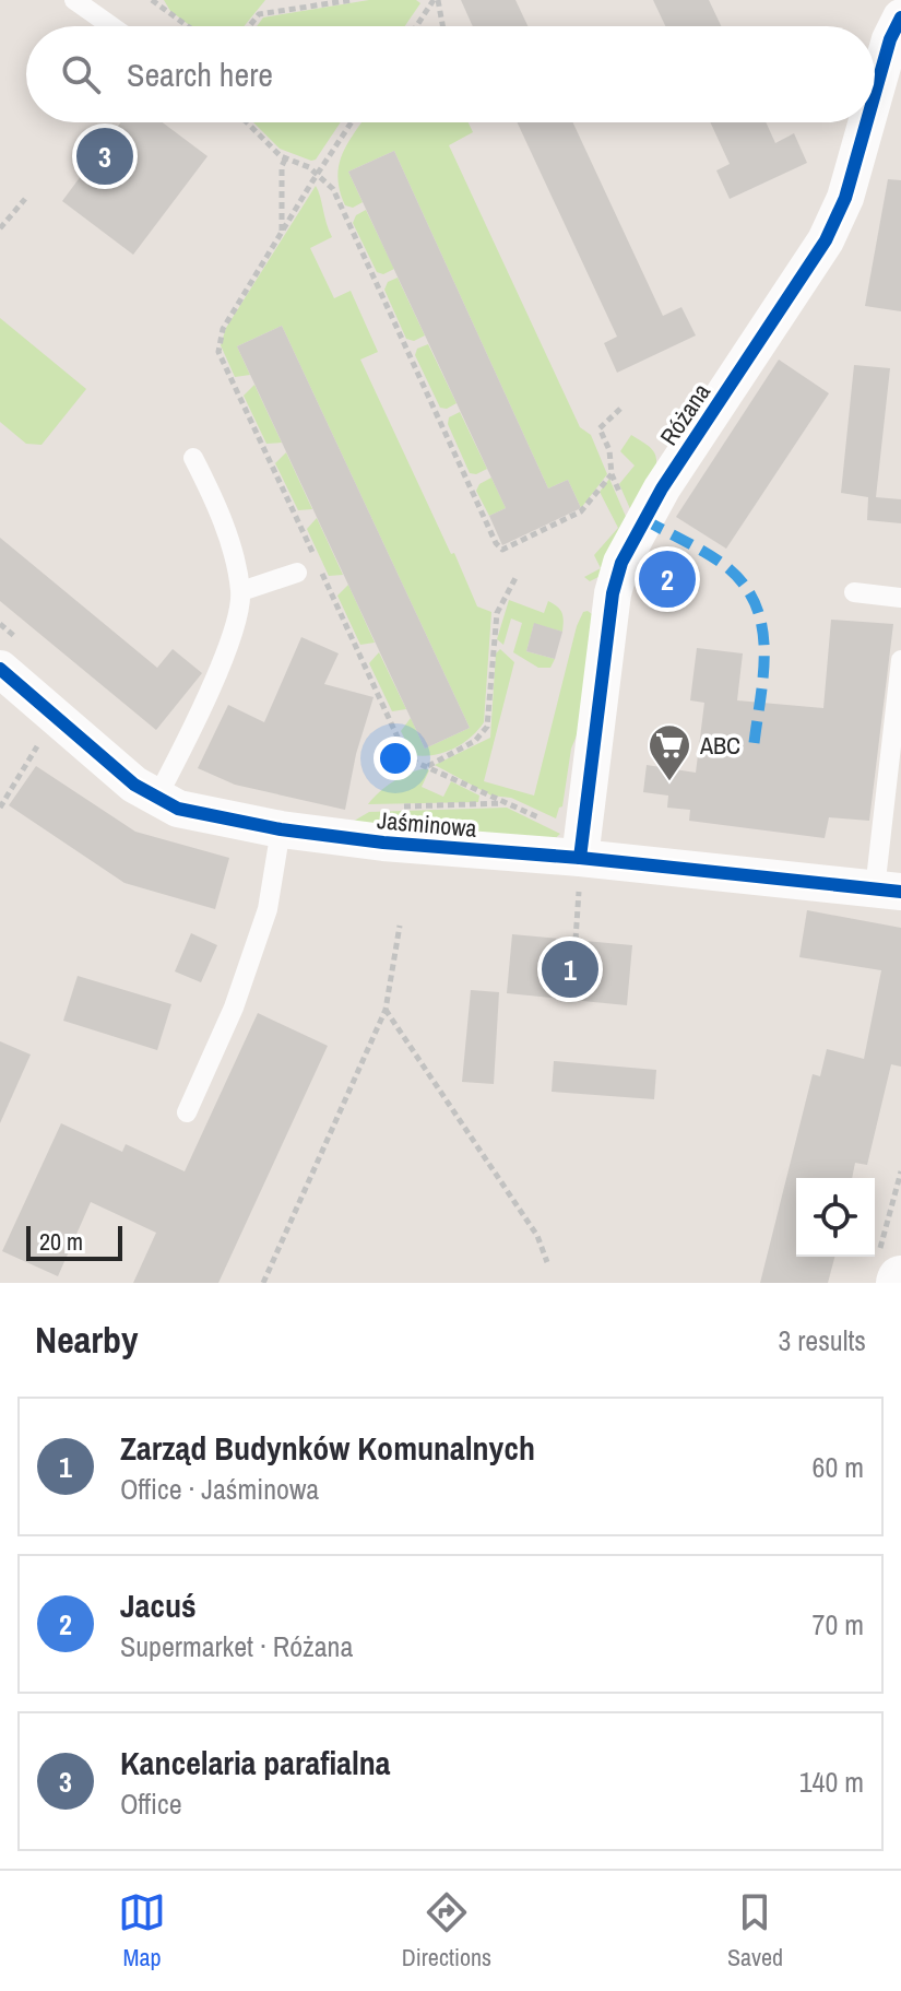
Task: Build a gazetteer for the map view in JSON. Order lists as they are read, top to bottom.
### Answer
{
  "streets": {
    "street": ["Różana", "Jaśminowa"]
  },
  "crossings": [
    ["Różana", "Jaśminowa"]
  ],
  "places": {
    "supermarket": ["ABC"]
  },
  "scale_bar": "20 m",
  "page": {
    "search": "Search here",
    "pins": ["3", "2", "1"],
    "scale": "20 m",
    "heading": ["Nearby", "3 results"],
    "list": [
      {
        "mark": "1",
        "name": "Zarząd Budynków Komunalnych",
        "note": "Office · Jaśminowa",
        "value": "60 m"
      },
      {
        "mark": "2",
        "name": "Jacuś",
        "note": "Supermarket · Różana",
        "value": "70 m"
      },
      {
        "mark": "3",
        "name": "Kancelaria parafialna",
        "note": "Office",
        "value": "140 m"
      }
    ],
    "nav": ["Map", "Directions", "Saved"]
  }
}
